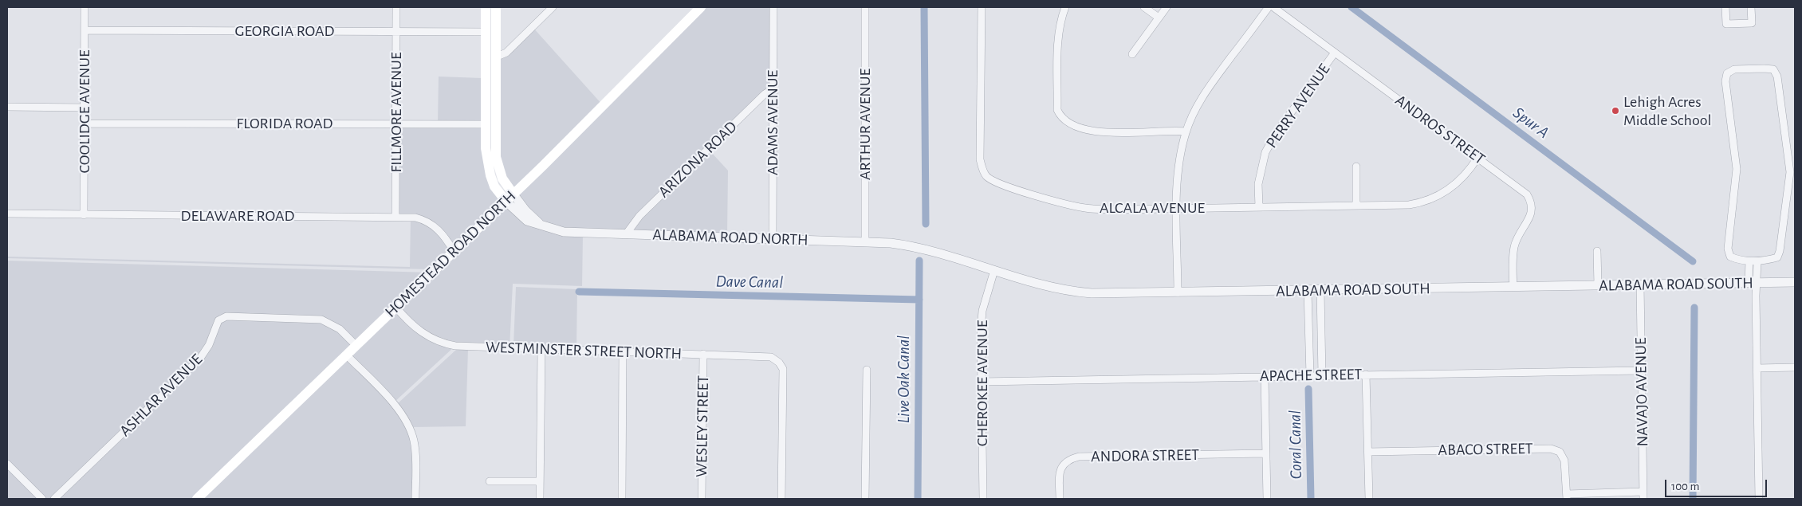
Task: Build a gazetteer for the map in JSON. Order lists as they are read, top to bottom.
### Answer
{
  "streets": {
    "main road": ["HOMESTEAD ROAD NORTH"],
    "street": [
      "GEORGIA ROAD",
      "PERRY AVENUE",
      "COOLIDGE AVENUE",
      "FILLMORE AVENUE",
      "ADAMS AVENUE",
      "FLORIDA ROAD",
      "ARTHUR AVENUE",
      "ANDROS STREET",
      "ARIZONA ROAD",
      "ALCALA AVENUE",
      "DELAWARE ROAD",
      "ALABAMA ROAD NORTH",
      "ALABAMA ROAD SOUTH",
      "WESTMINSTER STREET NORTH",
      "APACHE STREET",
      "CHEROKEE AVENUE",
      "NAVAJO AVENUE",
      "ASHLAR AVENUE",
      "WESLEY STREET",
      "ABACO STREET",
      "ANDORA STREET"
    ]
  },
  "crossings": [
    ["GEORGIA ROAD", "COOLIDGE AVENUE"],
    ["GEORGIA ROAD", "FILLMORE AVENUE"],
    ["PERRY AVENUE", "ANDROS STREET"],
    ["PERRY AVENUE", "ALCALA AVENUE"],
    ["COOLIDGE AVENUE", "FLORIDA ROAD"],
    ["COOLIDGE AVENUE", "DELAWARE ROAD"],
    ["FILLMORE AVENUE", "FLORIDA ROAD"],
    ["FILLMORE AVENUE", "DELAWARE ROAD"],
    ["ADAMS AVENUE", "ARIZONA ROAD"],
    ["ADAMS AVENUE", "ALABAMA ROAD NORTH"],
    ["ARTHUR AVENUE", "ALABAMA ROAD NORTH"],
    ["ANDROS STREET", "ALCALA AVENUE"],
    ["ANDROS STREET", "ALABAMA ROAD SOUTH"],
    ["ARIZONA ROAD", "ALABAMA ROAD NORTH"],
    ["DELAWARE ROAD", "HOMESTEAD ROAD NORTH"],
    ["ALABAMA ROAD NORTH", "HOMESTEAD ROAD NORTH"],
    ["ALABAMA ROAD NORTH", "ALABAMA ROAD SOUTH"],
    ["HOMESTEAD ROAD NORTH", "WESTMINSTER STREET NORTH"],
    ["HOMESTEAD ROAD NORTH", "ASHLAR AVENUE"],
    ["ALABAMA ROAD SOUTH", "CHEROKEE AVENUE"],
    ["ALABAMA ROAD SOUTH", "NAVAJO AVENUE"],
    ["WESTMINSTER STREET NORTH", "WESLEY STREET"],
    ["APACHE STREET", "CHEROKEE AVENUE"],
    ["APACHE STREET", "NAVAJO AVENUE"],
    ["NAVAJO AVENUE", "ABACO STREET"]
  ],
  "water": [
    "Spur A",
    "Dave Canal",
    "Live Oak Canal",
    "Coral Canal"
  ],
  "places": ["Lehigh Acres Middle School"],
  "scale_bar": "100 m"
}
